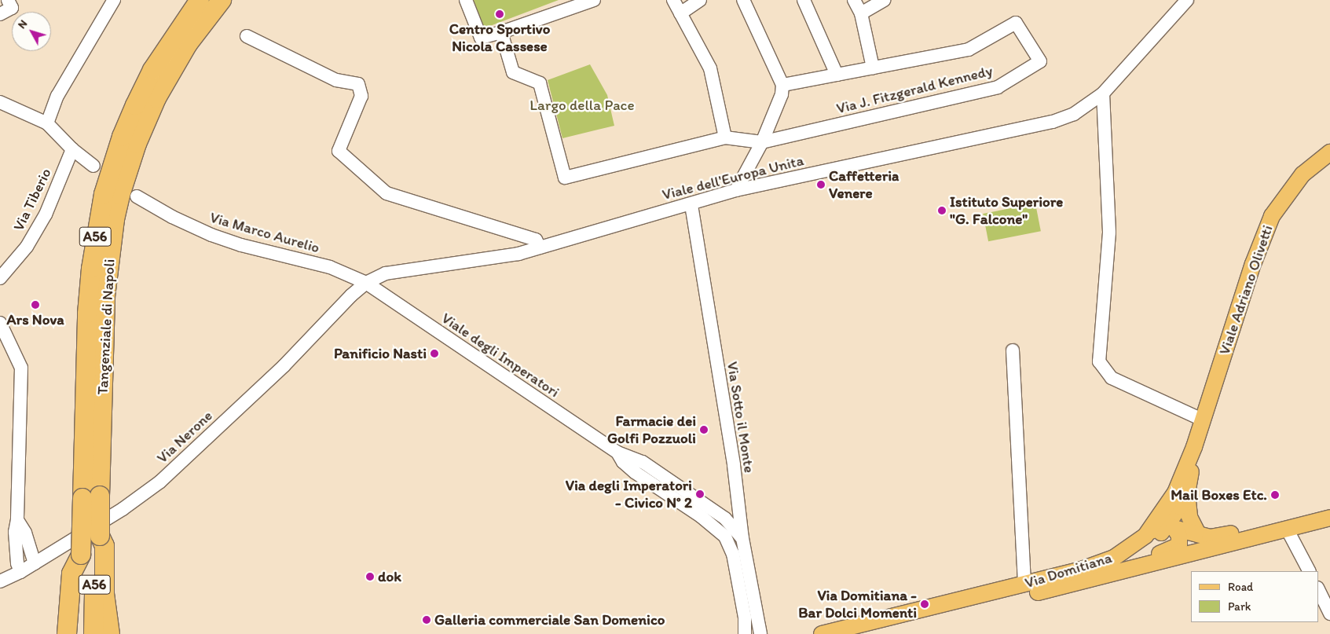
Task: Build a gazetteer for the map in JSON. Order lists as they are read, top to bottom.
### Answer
{
  "streets": {
    "highway": ["A56", "Tangenziale di Napoli"],
    "main road": ["Viale Adriano Olivetti", "Via Domitiana"],
    "street": [
      "Via J. Fitzgerald Kennedy",
      "Viale dell'Europa Unita",
      "Via Tiberio",
      "Via Marco Aurelio",
      "Viale degli Imperatori",
      "Via Sotto il Monte",
      "Via Nerone"
    ]
  },
  "crossings": [
    ["Viale dell'Europa Unita", "Via Marco Aurelio"],
    ["Viale dell'Europa Unita", "Viale degli Imperatori"],
    ["Viale dell'Europa Unita", "Via Sotto il Monte"],
    ["Viale dell'Europa Unita", "Via Nerone"],
    ["Via Marco Aurelio", "Viale degli Imperatori"],
    ["Via Marco Aurelio", "Via Nerone"],
    ["Viale degli Imperatori", "Via Sotto il Monte"],
    ["Viale degli Imperatori", "Via Nerone"]
  ],
  "parks": ["Largo della Pace"],
  "places": [
    "Centro Sportivo Nicola Cassese",
    "Caffetteria Venere",
    "Istituto Superiore \"G. Falcone\"",
    "Ars Nova",
    "Panificio Nasti",
    "Farmacie dei Golfi Pozzuoli",
    "Via degli Imperatori - Civico N° 2",
    "Mail Boxes Etc.",
    "dok",
    "Via Domitiana - Bar Dolci Momenti",
    "Galleria commerciale San Domenico"
  ],
  "legend": ["Road", "Park"],
  "north": "top left"
}
